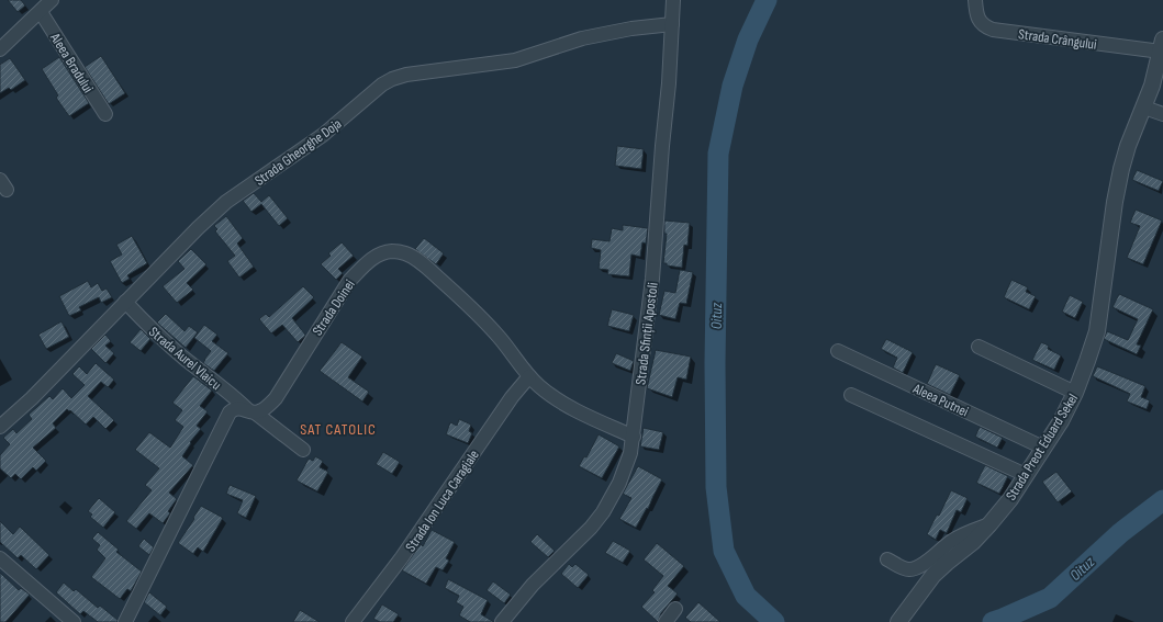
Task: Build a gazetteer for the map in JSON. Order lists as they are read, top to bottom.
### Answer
{
  "streets": {
    "street": [
      "Strada Crângului",
      "Aleea Bradului",
      "Strada Gheorghe Doja",
      "Strada Doinei",
      "Strada Sfinții Apostoli",
      "Strada Aurel Vlaicu",
      "Aleea Putnei",
      "Strada Preot Eduard Sekel",
      "Strada Ion Luca Caragiale"
    ]
  },
  "crossings": [
    ["Strada Crângului", "Strada Preot Eduard Sekel"],
    ["Strada Gheorghe Doja", "Strada Sfinții Apostoli"],
    ["Strada Gheorghe Doja", "Strada Aurel Vlaicu"],
    ["Strada Doinei", "Strada Sfinții Apostoli"],
    ["Strada Doinei", "Strada Aurel Vlaicu"],
    ["Strada Doinei", "Strada Ion Luca Caragiale"],
    ["Aleea Putnei", "Strada Preot Eduard Sekel"]
  ],
  "districts": ["SAT CATOLIC"],
  "water": ["Oituz"]
}
